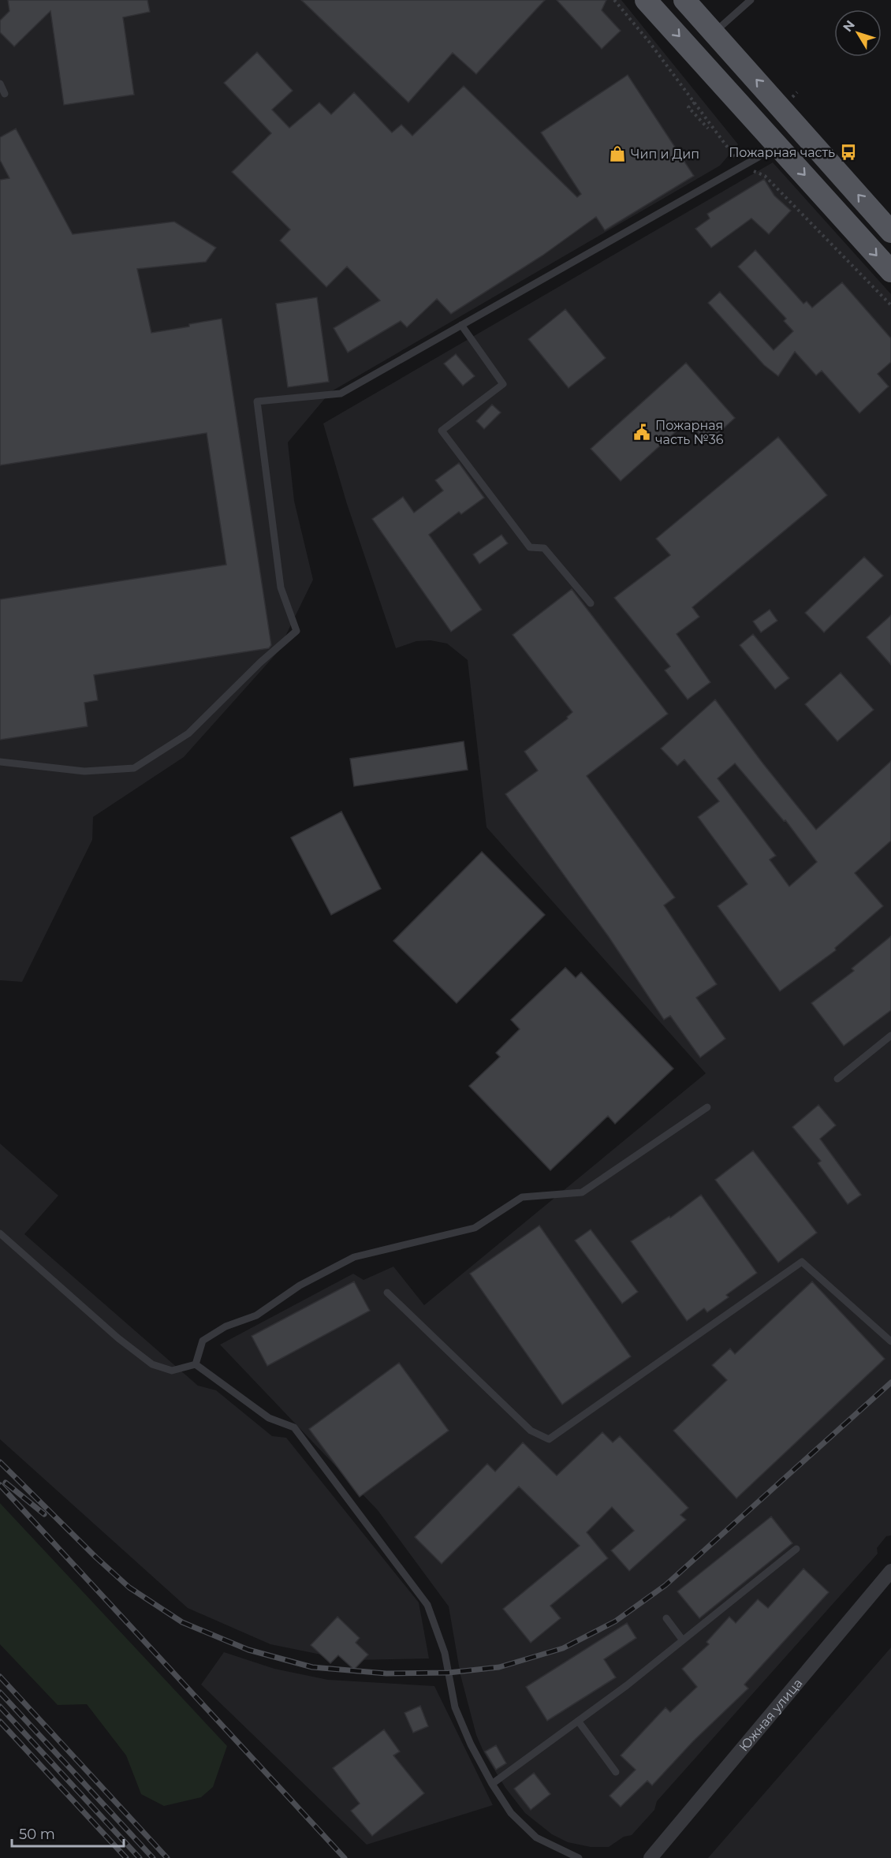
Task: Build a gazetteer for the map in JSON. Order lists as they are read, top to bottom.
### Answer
{
  "streets": {
    "street": ["Южная улица"]
  },
  "places": {
    "bus stop": ["Пожарная часть"],
    "shop": ["Чип и Дип"],
    "public building": ["Пожарная часть №36"]
  },
  "scale_bar": "50 m",
  "north": "top left"
}
